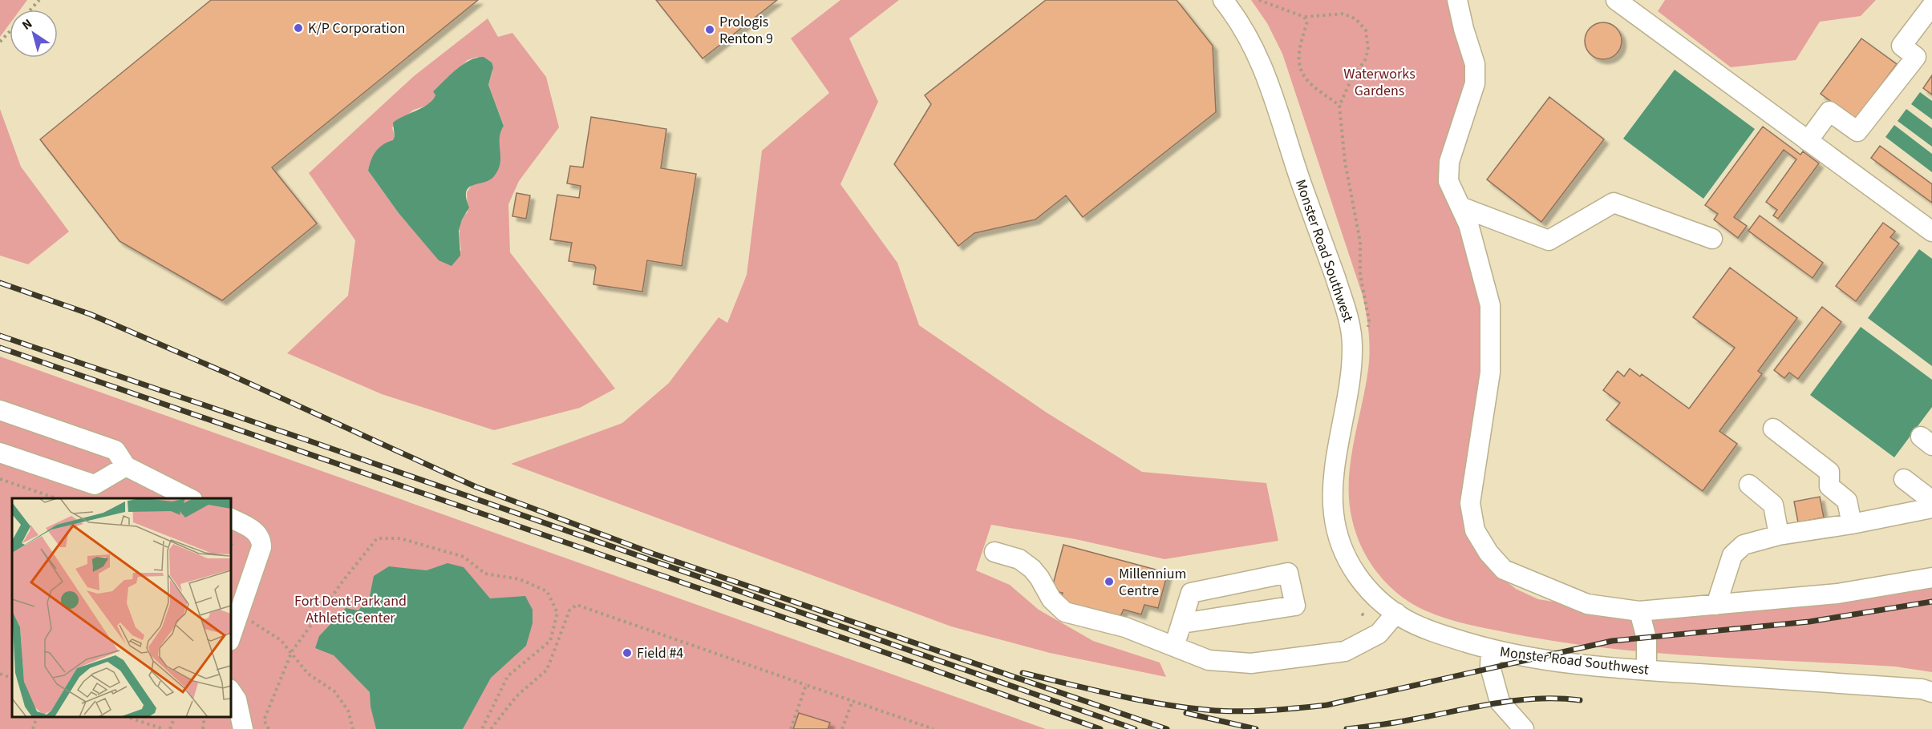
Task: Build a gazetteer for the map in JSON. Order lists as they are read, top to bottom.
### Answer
{
  "streets": {
    "street": ["Monster Road Southwest"]
  },
  "parks": ["Waterworks Gardens", "Fort Dent Park and Athletic Center"],
  "places": [
    "K/P Corporation",
    "Prologis Renton 9",
    "Millennium Centre",
    "Field #4"
  ],
  "north": "top left"
}
